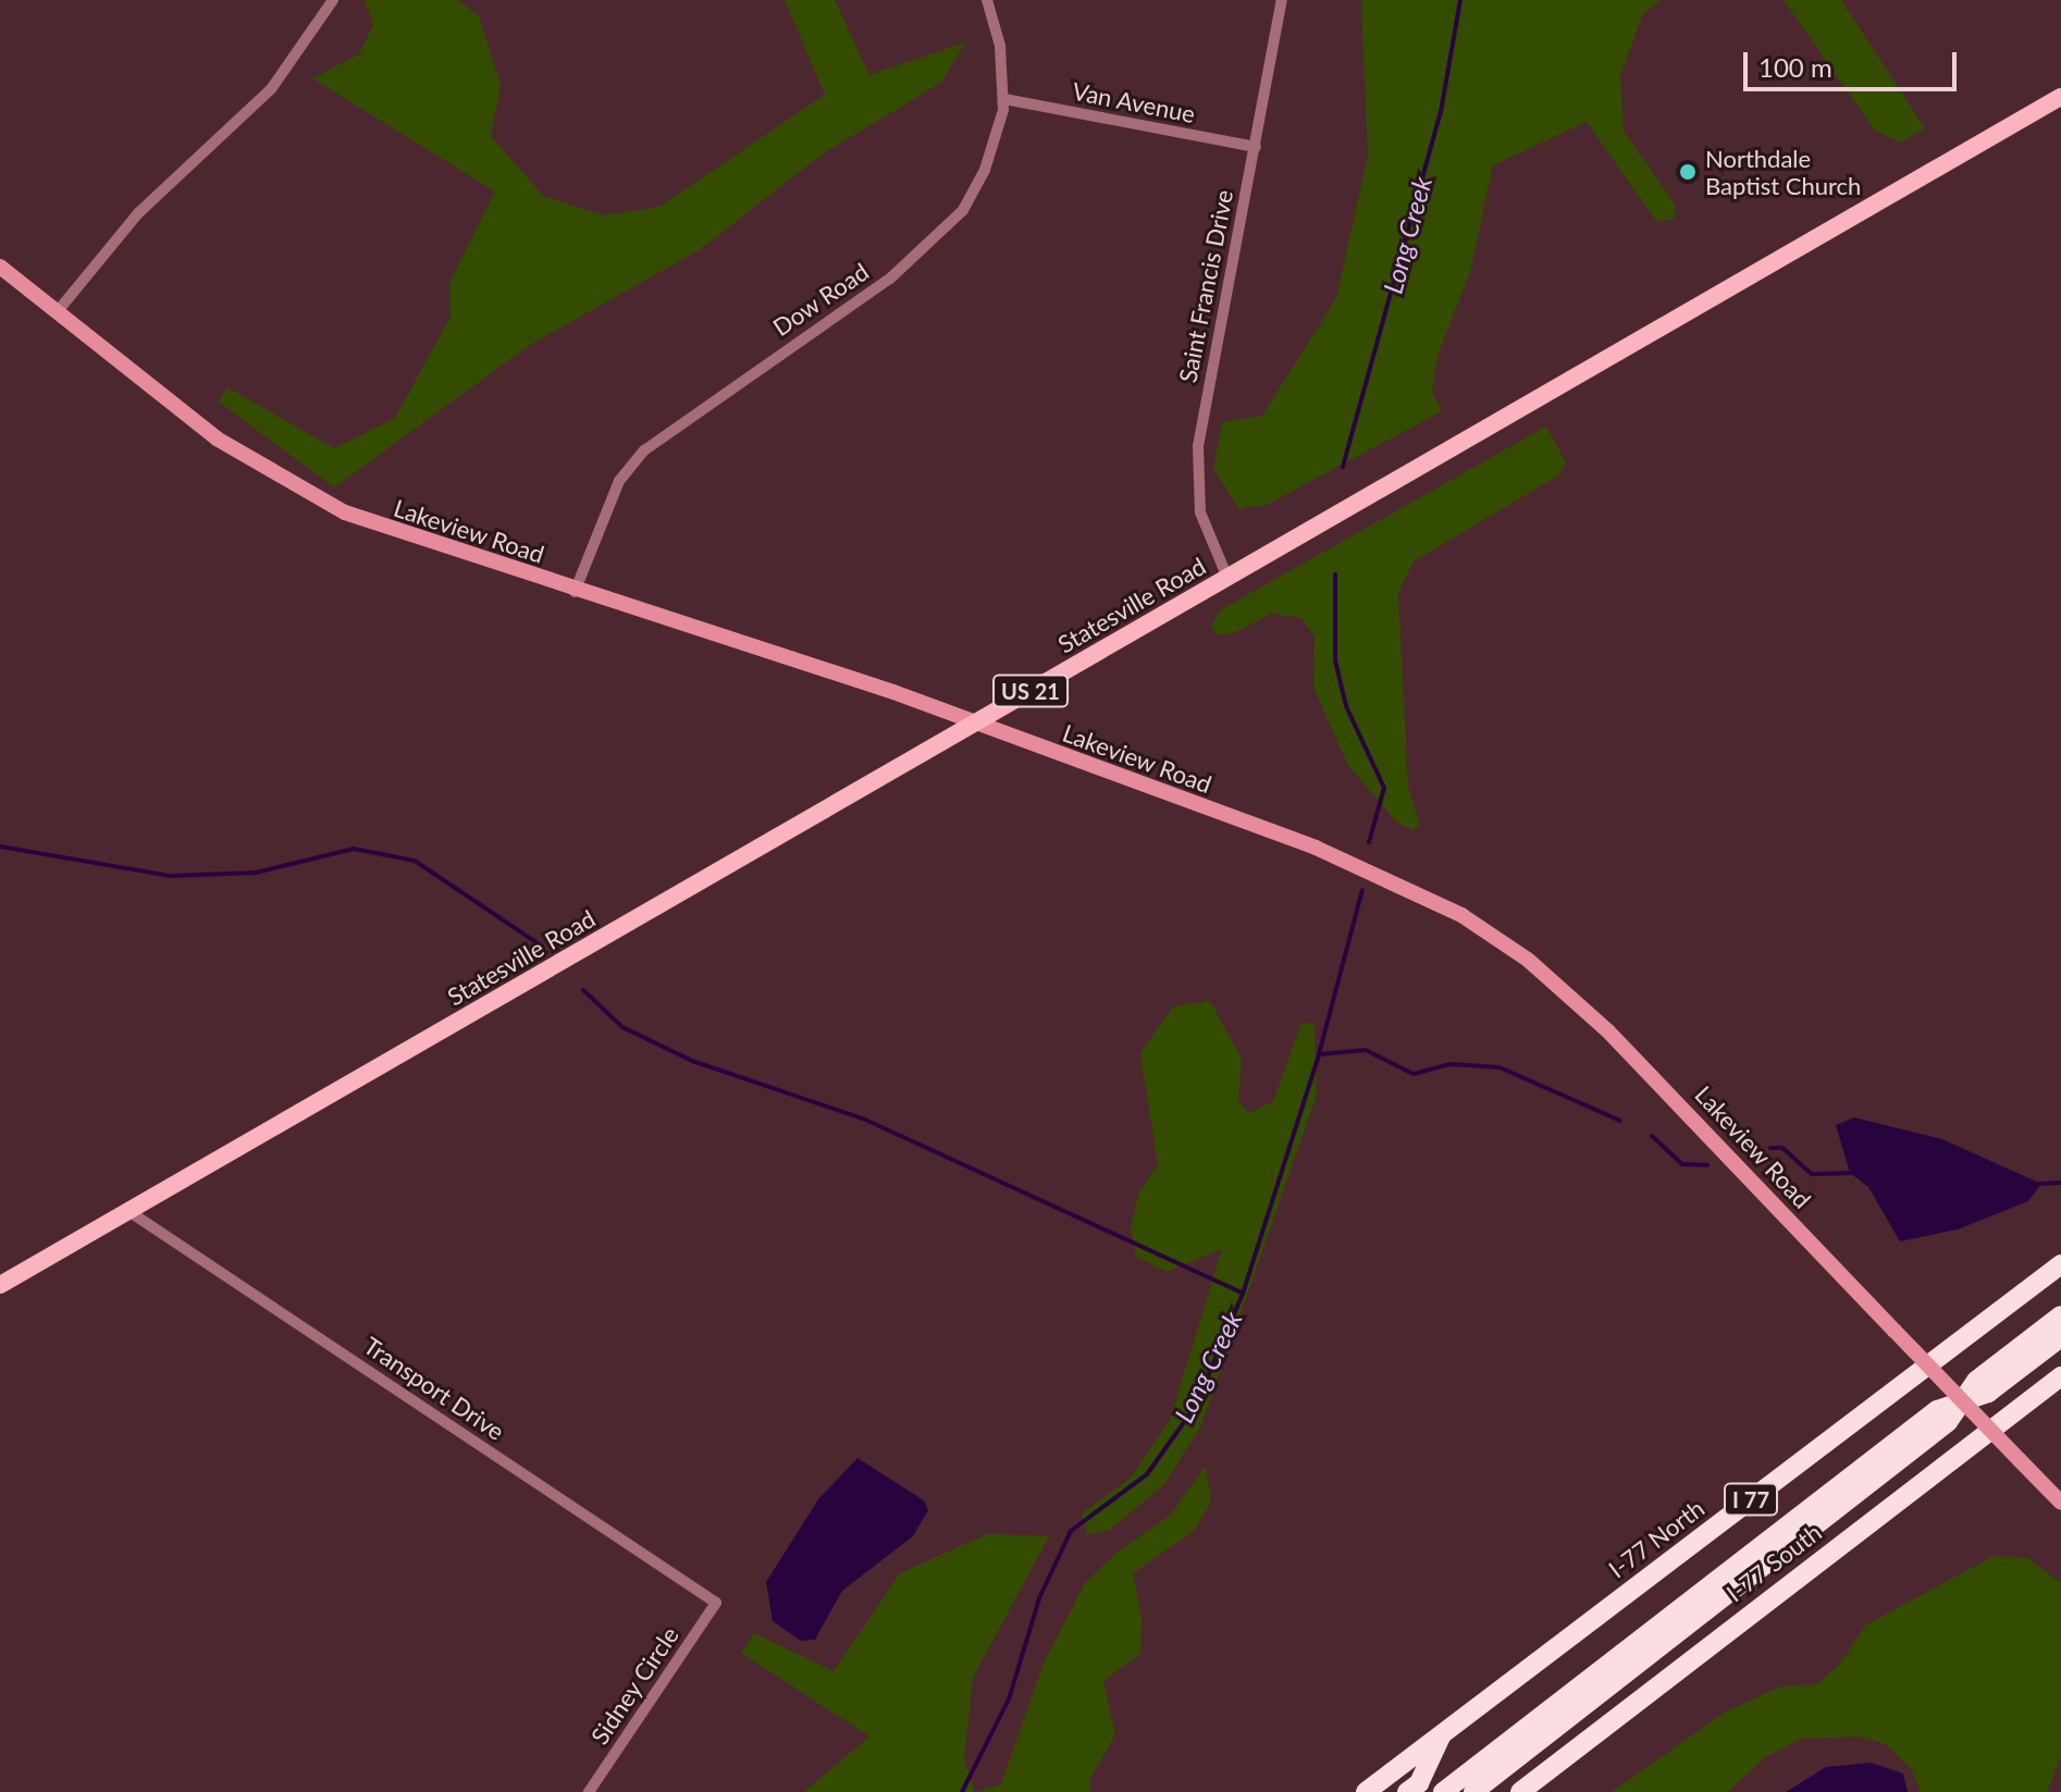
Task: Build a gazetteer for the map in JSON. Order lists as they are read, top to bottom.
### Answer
{
  "streets": {
    "highway": ["I 77", "I-77 North", "I-77 South"],
    "main road": ["Lakeview Road", "Statesville Road", "US 21"],
    "street": [
      "Van Avenue",
      "Saint Francis Drive",
      "Dow Road",
      "Transport Drive",
      "Sidney Circle"
    ]
  },
  "crossings": [
    ["Van Avenue", "Saint Francis Drive"],
    ["Van Avenue", "Dow Road"],
    ["Saint Francis Drive", "Statesville Road"],
    ["Dow Road", "Lakeview Road"],
    ["Lakeview Road", "Statesville Road"],
    ["Statesville Road", "Transport Drive"],
    ["Transport Drive", "Sidney Circle"],
    ["I 77", "I-77 North"]
  ],
  "water": ["Long Creek"],
  "places": ["Northdale Baptist Church"],
  "scale_bar": "100 m"
}
